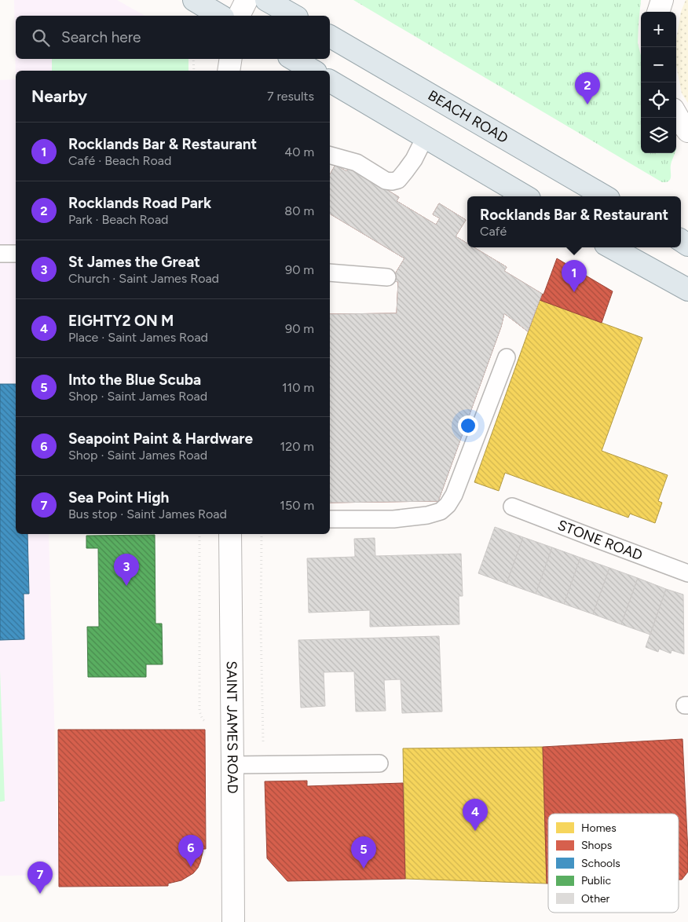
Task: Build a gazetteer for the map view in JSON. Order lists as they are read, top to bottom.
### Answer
{
  "streets": {
    "main road": ["BEACH ROAD"],
    "street": ["SAINT JAMES ROAD"],
    "lane": ["STONE ROAD"]
  },
  "legend": [
    "Homes",
    "Shops",
    "Schools",
    "Public",
    "Other"
  ],
  "page": {
    "map_buttons": ["+", "−"],
    "search": "Search here",
    "heading": ["Nearby", "7 results"],
    "pins": [
      "2",
      "1",
      "3",
      "4",
      "6",
      "5",
      "7"
    ],
    "list": [
      {
        "mark": "1",
        "name": "Rocklands Bar & Restaurant",
        "note": "Café · Beach Road",
        "value": "40 m"
      },
      {
        "mark": "2",
        "name": "Rocklands Road Park",
        "note": "Park · Beach Road",
        "value": "80 m"
      },
      {
        "mark": "3",
        "name": "St James the Great",
        "note": "Church · Saint James Road",
        "value": "90 m"
      },
      {
        "mark": "4",
        "name": "EIGHTY2 ON M",
        "note": "Place · Saint James Road",
        "value": "90 m"
      },
      {
        "mark": "5",
        "name": "Into the Blue Scuba",
        "note": "Shop · Saint James Road",
        "value": "110 m"
      },
      {
        "mark": "6",
        "name": "Seapoint Paint & Hardware",
        "note": "Shop · Saint James Road",
        "value": "120 m"
      },
      {
        "mark": "7",
        "name": "Sea Point High",
        "note": "Bus stop · Saint James Road",
        "value": "150 m"
      }
    ],
    "popup": ["Rocklands Bar & Restaurant", "Café"]
  }
}
